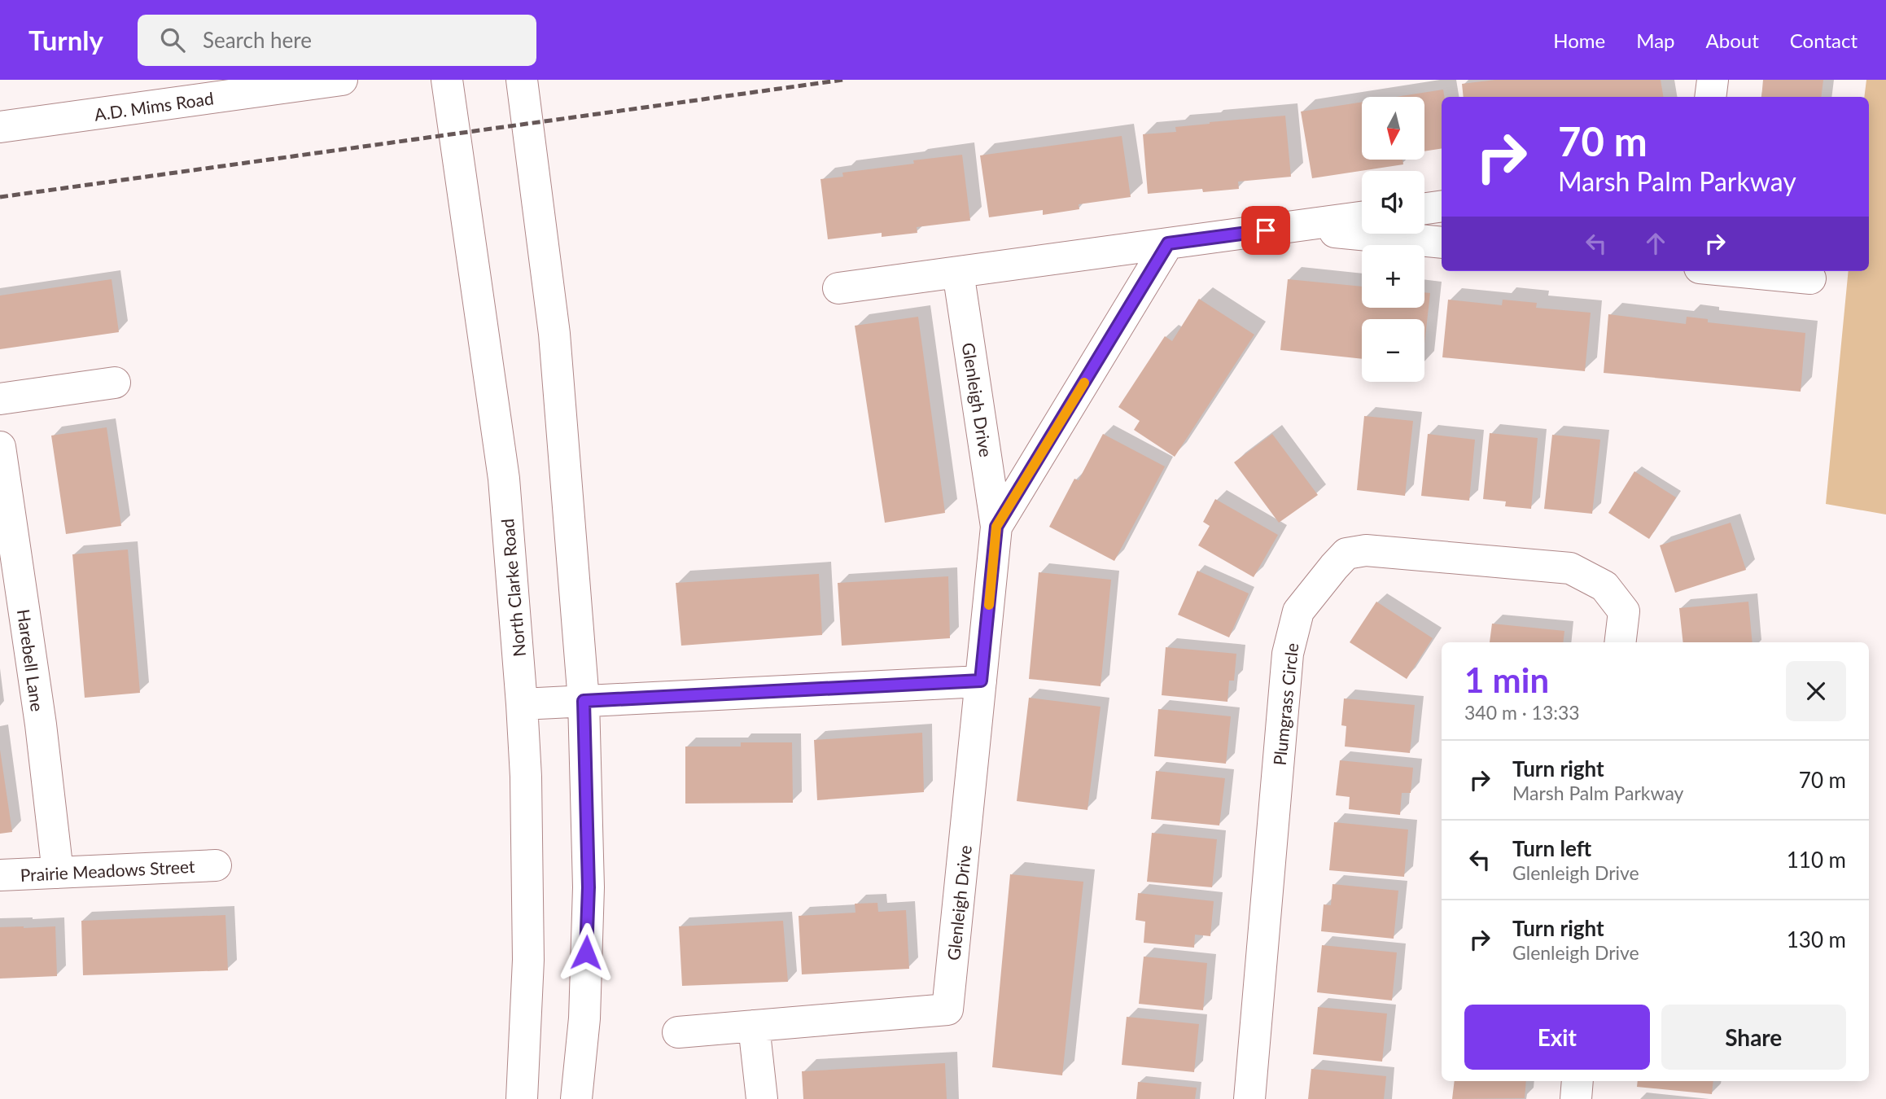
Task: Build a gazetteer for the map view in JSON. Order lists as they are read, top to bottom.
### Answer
{
  "streets": {
    "street": [
      "A.D. Mims Road",
      "Glenleigh Drive",
      "North Clarke Road",
      "Harebell Lane",
      "Plumgrass Circle",
      "Prairie Meadows Street"
    ]
  },
  "crossings": [
    ["Harebell Lane", "Prairie Meadows Street"]
  ],
  "north": "bottom",
  "page": {
    "header": "Turnly",
    "search": "Search here",
    "nav": [
      "Home",
      "Map",
      "About",
      "Contact"
    ],
    "map_buttons": ["+", "−"],
    "turn": ["70 m", "Marsh Palm Parkway"],
    "heading": ["1 min", "340 m · 13:33"],
    "list": [
      {
        "name": "Turn right",
        "note": "Marsh Palm Parkway",
        "value": "70 m"
      },
      {
        "name": "Turn left",
        "note": "Glenleigh Drive",
        "value": "110 m"
      },
      {
        "name": "Turn right",
        "note": "Glenleigh Drive",
        "value": "130 m"
      }
    ],
    "buttons": ["Exit", "Share"]
  }
}
